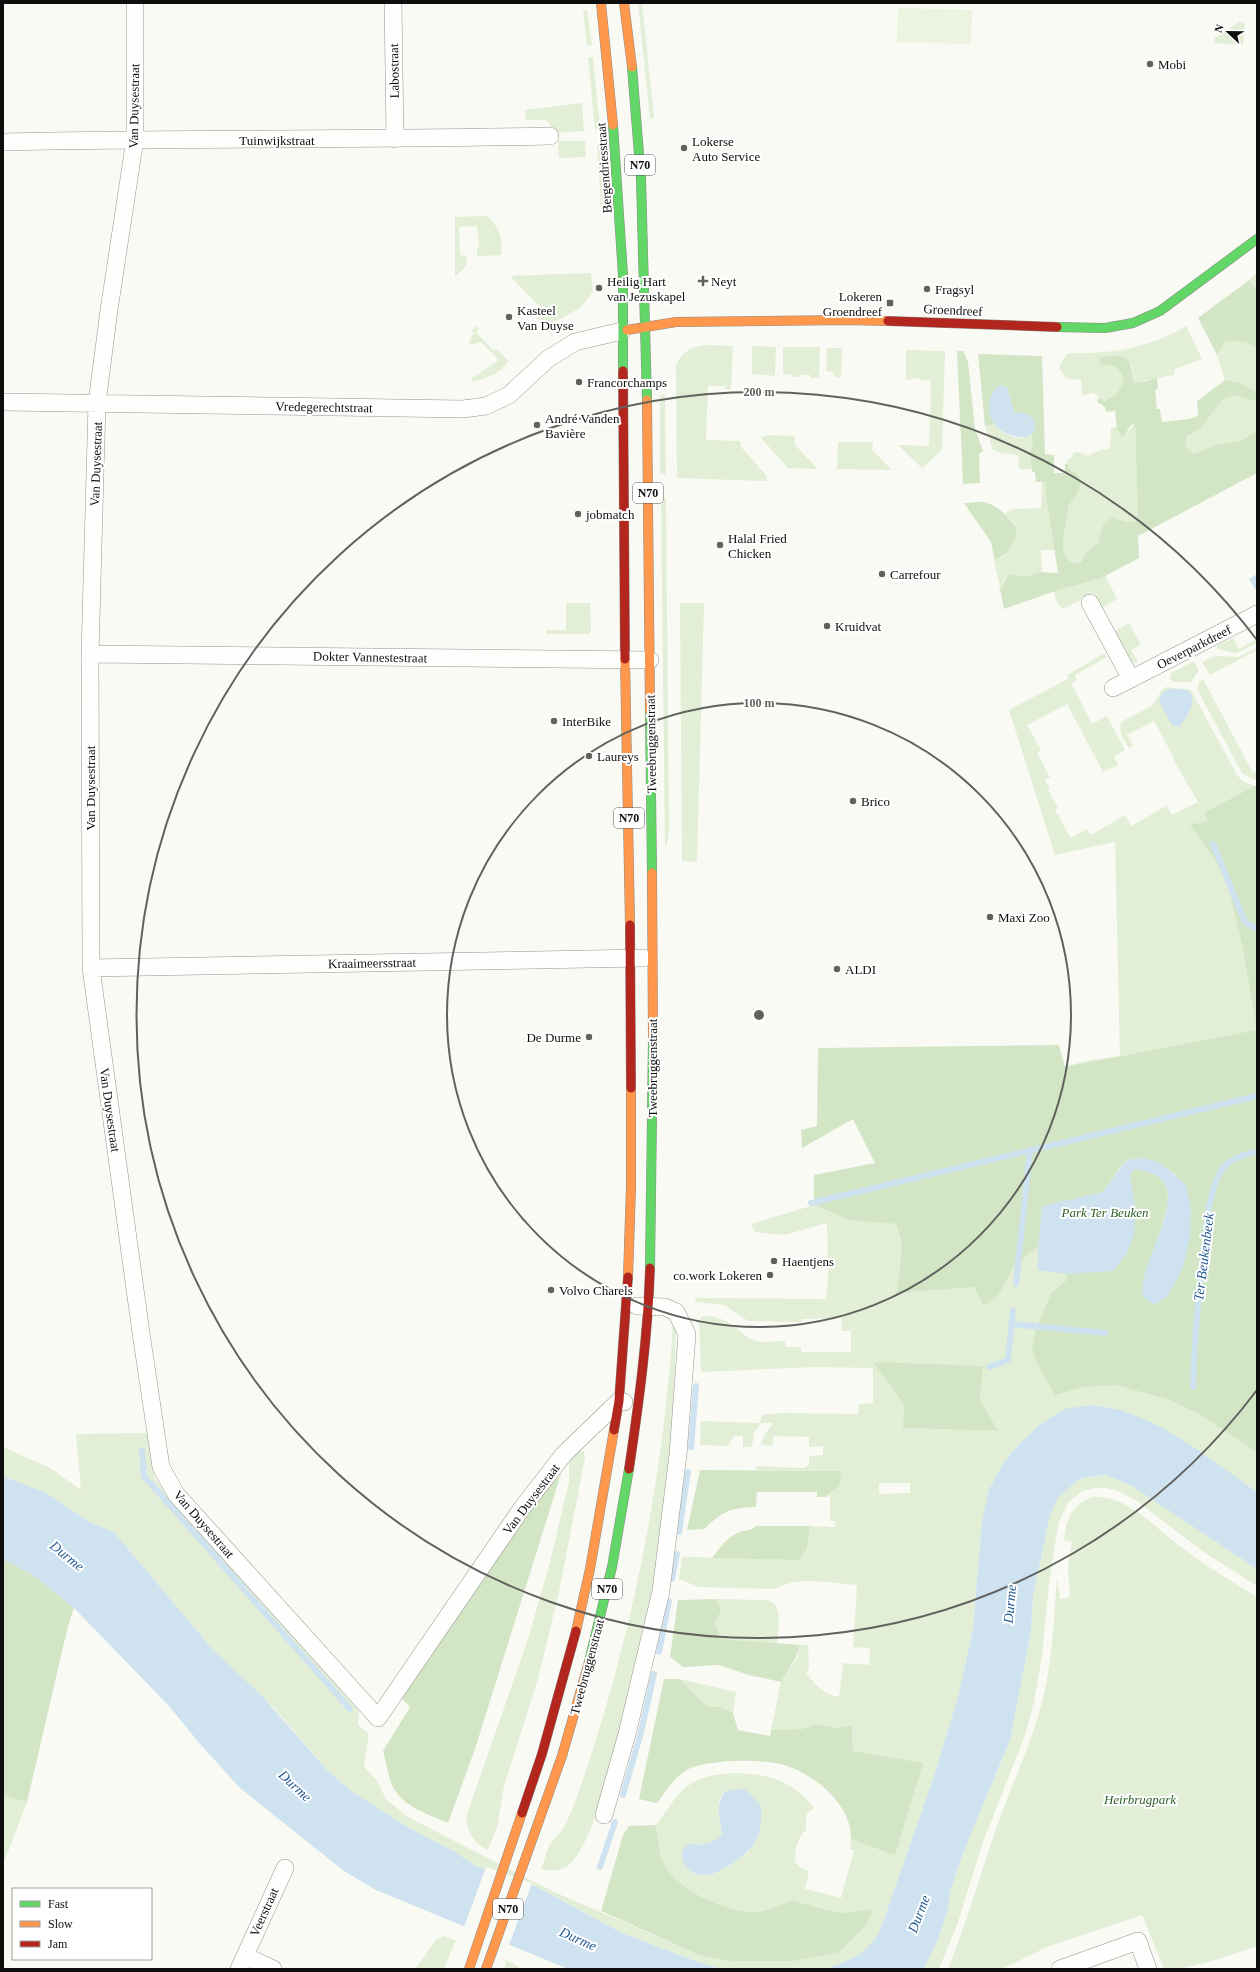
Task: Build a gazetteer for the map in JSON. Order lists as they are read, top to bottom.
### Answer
{
  "streets": {
    "main road": [
      "N70",
      "Bergendriesstraat",
      "Groendreef",
      "Tweebruggenstraat"
    ],
    "street": [
      "Labostraat",
      "Van Duysestraat",
      "Tuinwijkstraat",
      "Vredegerechtstraat",
      "Oeverparkdreef",
      "Dokter Vannestestraat",
      "Kraaimeersstraat",
      "Veerstraat"
    ]
  },
  "crossings": [
    ["Labostraat", "Tuinwijkstraat"],
    ["Van Duysestraat", "Tuinwijkstraat"],
    ["Van Duysestraat", "Vredegerechtstraat"],
    ["Van Duysestraat", "Dokter Vannestestraat"],
    ["Van Duysestraat", "Tweebruggenstraat"],
    ["Van Duysestraat", "Kraaimeersstraat"],
    ["N70", "Groendreef"],
    ["N70", "Tweebruggenstraat"],
    ["Bergendriesstraat", "Groendreef"],
    ["Bergendriesstraat", "Vredegerechtstraat"],
    ["Bergendriesstraat", "Tweebruggenstraat"],
    ["Groendreef", "Vredegerechtstraat"],
    ["Groendreef", "Tweebruggenstraat"],
    ["Vredegerechtstraat", "Tweebruggenstraat"],
    ["Dokter Vannestestraat", "Tweebruggenstraat"],
    ["Tweebruggenstraat", "Kraaimeersstraat"]
  ],
  "water": ["Ter Beukenbeek", "Durme"],
  "parks": ["Park Ter Beuken", "Heirbrugpark"],
  "places": {
    "other": [
      "Mobi",
      "Lokerse Auto Service",
      "Heilig Hart van Jezuskapel",
      "Fragsyl",
      "Kasteel Van Duyse",
      "Francorchamps",
      "André Vanden Bavière",
      "jobmatch",
      "Halal Fried Chicken",
      "Carrefour",
      "Kruidvat",
      "InterBike",
      "Laureys",
      "Brico",
      "Maxi Zoo",
      "ALDI",
      "De Durme",
      "Haentjens",
      "co.work Lokeren",
      "Volvo Charels"
    ],
    "health": ["Neyt"],
    "transit": ["Lokeren Groendreef"]
  },
  "legend": ["Fast", "Slow", "Jam"],
  "north": "left",
  "rings": ["200 m", "100 m"]
}
